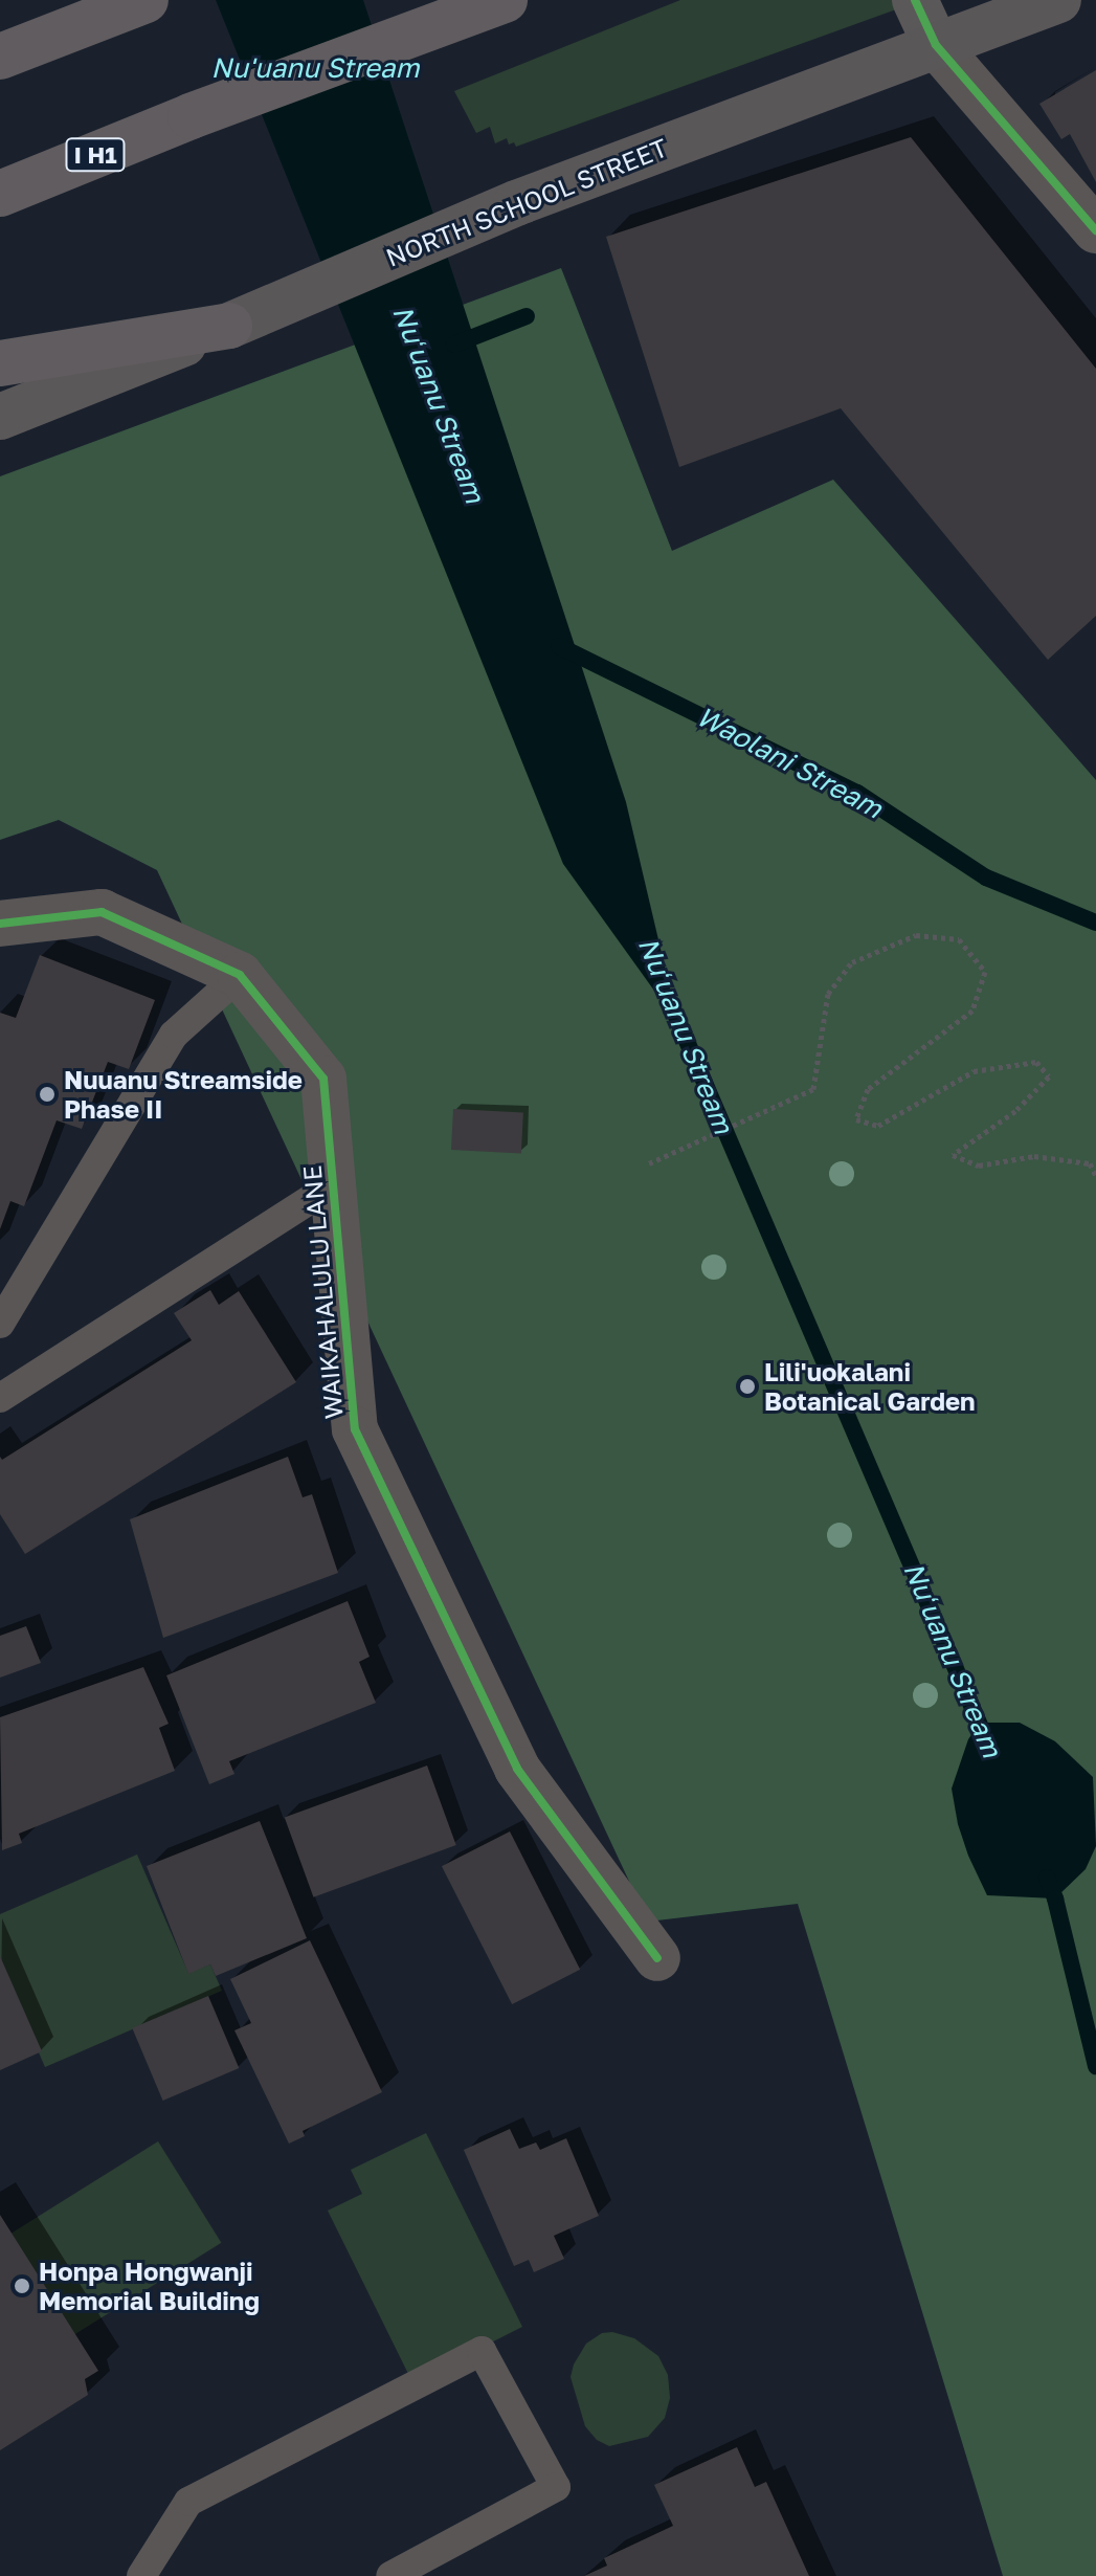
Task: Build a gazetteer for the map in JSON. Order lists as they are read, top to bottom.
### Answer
{
  "streets": {
    "highway": ["I H1"],
    "main road": ["NORTH SCHOOL STREET"],
    "street": ["WAIKAHALULU LANE"]
  },
  "water": ["Nu'uanu Stream", "Nuʻuanu Stream", "Waolani Stream"],
  "places": ["Nuuanu Streamside Phase II", "Lili'uokalani Botanical Garden", "Honpa Hongwanji Memorial Building"]
}
